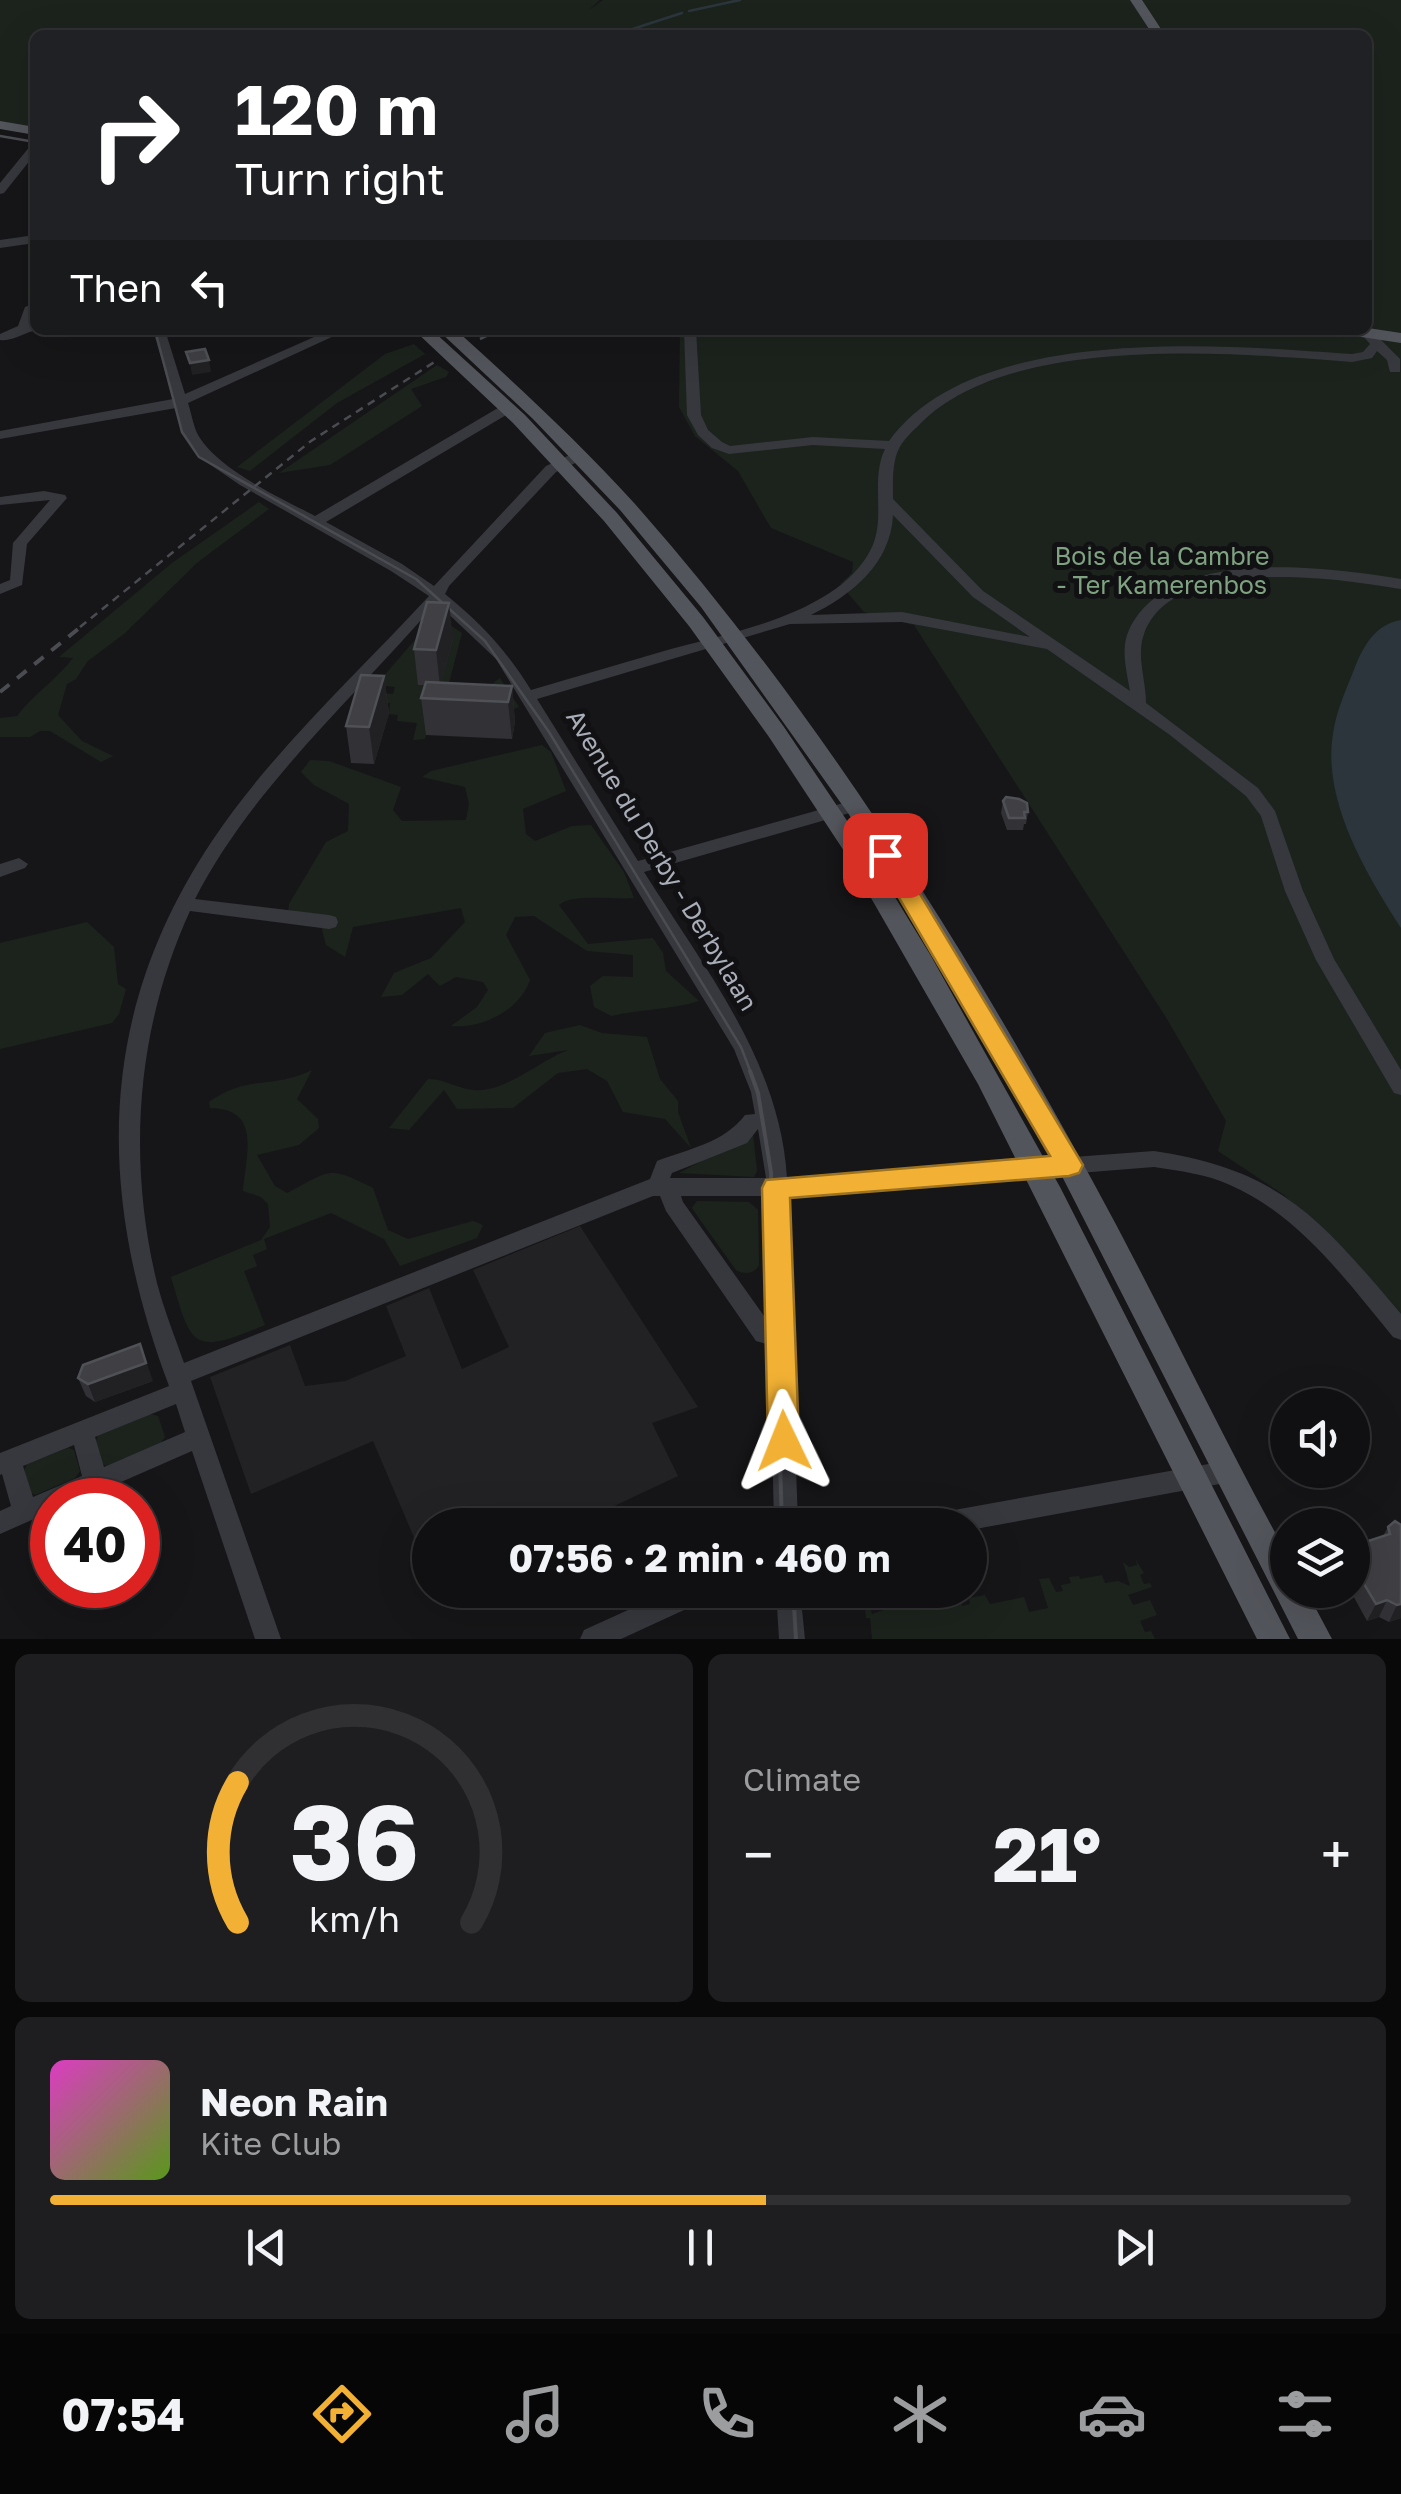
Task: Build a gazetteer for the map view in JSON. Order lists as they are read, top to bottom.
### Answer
{
  "streets": {
    "street": ["Avenue du Derby - Derbylaan"]
  },
  "parks": ["Bois de la Cambre - Ter Kamerenbos"],
  "page": {
    "turn": ["120 m", "Turn right"],
    "then": "Then",
    "limit": "40",
    "trip": "07:56 · 2 min · 460 m",
    "tile": "Climate",
    "heat": ["−", "21°", "+"],
    "song": ["Neon Rain", "Kite Club"],
    "tabs": "07:54",
    "gauge": ["36", "km/h"]
  }
}
